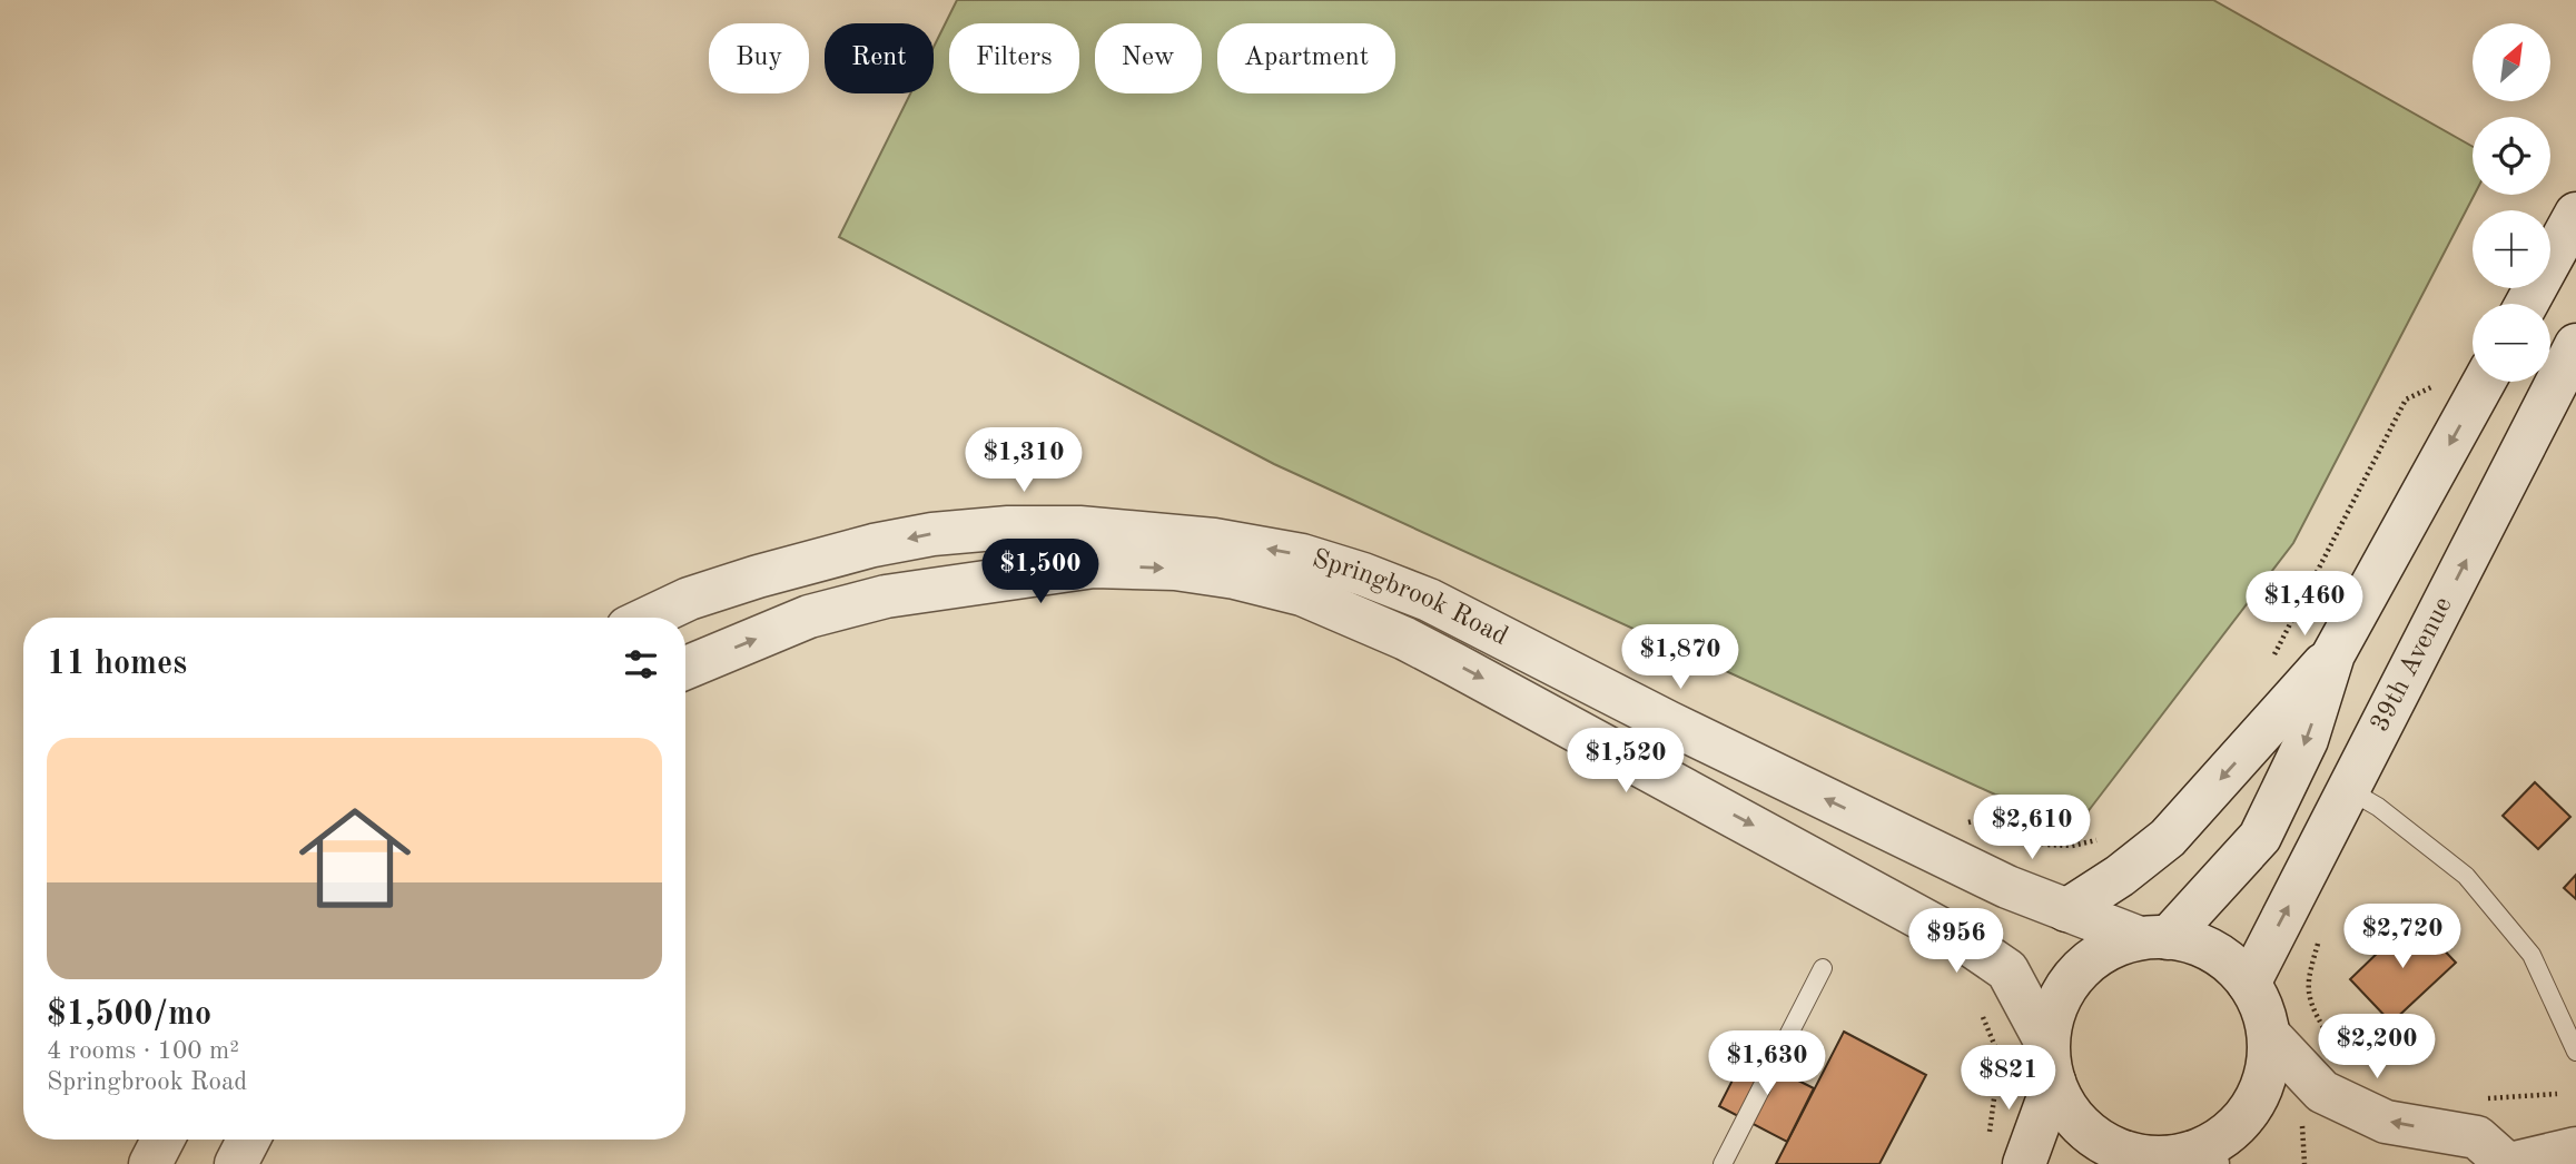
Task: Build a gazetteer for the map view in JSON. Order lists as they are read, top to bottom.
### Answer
{
  "streets": {
    "street": ["Springbrook Road", "39th Avenue"]
  },
  "crossings": [
    ["Springbrook Road", "39th Avenue"]
  ],
  "north": "top right",
  "page": {
    "map_buttons": ["+", "−"],
    "chip": [
      "Buy",
      "Rent",
      "Filters",
      "New",
      "Apartment"
    ],
    "price": [
      "$1,310",
      "$1,500",
      "$1,460",
      "$1,870",
      "$1,520",
      "$2,610",
      "$2,720",
      "$956",
      "$2,200",
      "$1,630",
      "$821"
    ],
    "heading": "11 homes",
    "list": [
      {
        "name": "$1,500/mo",
        "note": "4 rooms · 100 m² · Springbrook Road"
      }
    ]
  }
}
